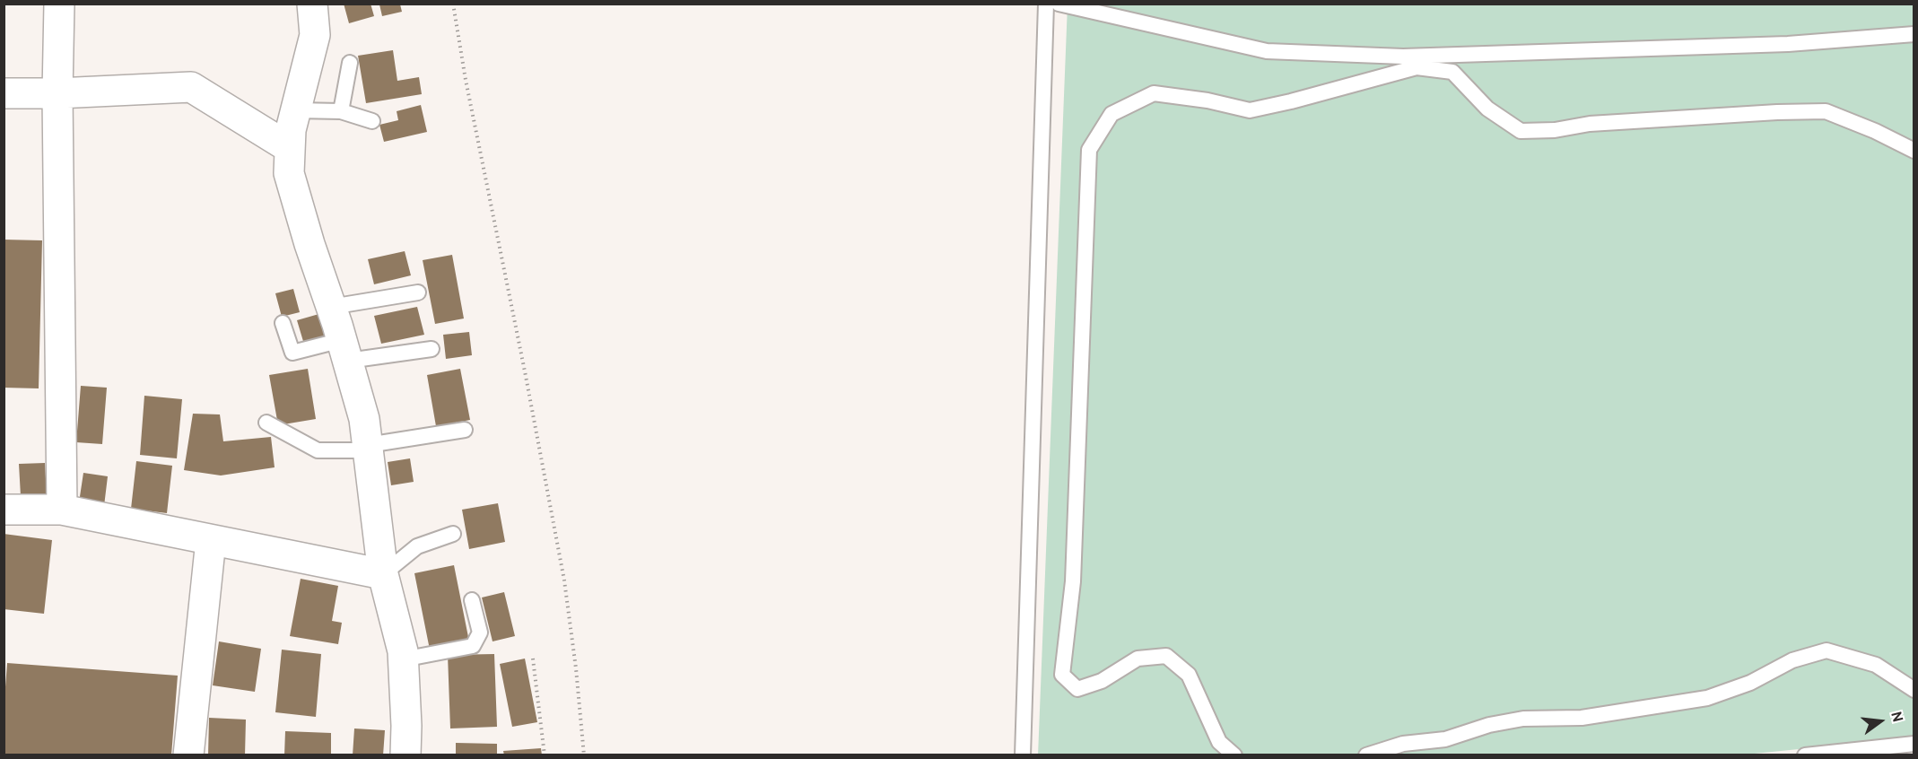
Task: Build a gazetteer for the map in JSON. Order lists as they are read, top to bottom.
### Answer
{
  "north": "right"
}
